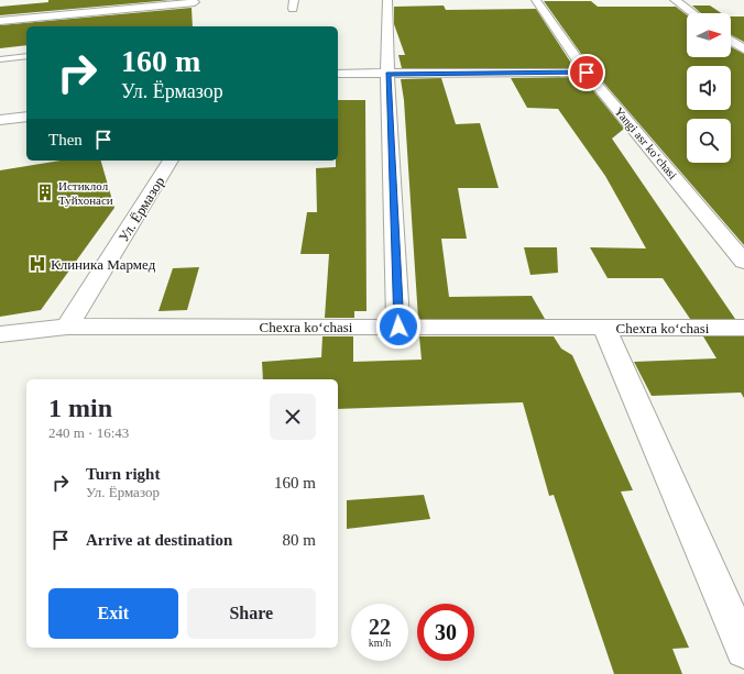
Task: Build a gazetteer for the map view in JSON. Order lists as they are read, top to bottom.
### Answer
{
  "streets": {
    "street": ["Yangi asr koʻchasi", "Ул. Ёрмазор", "Chexra koʻchasi"]
  },
  "crossings": [
    ["Ул. Ёрмазор", "Chexra koʻchasi"]
  ],
  "places": {
    "building": ["Истиклол Туйхонаси"],
    "hospital": ["Клиника Мармед"]
  },
  "north": "right",
  "page": {
    "turn": ["160 m", "Ул. Ёрмазор"],
    "then": "Then",
    "heading": ["1 min", "240 m · 16:43"],
    "list": [
      {
        "name": "Turn right",
        "note": "Ул. Ёрмазор",
        "value": "160 m"
      },
      {
        "name": "Arrive at destination",
        "value": "80 m"
      }
    ],
    "buttons": ["Exit", "Share"],
    "speed": "22 km/h",
    "limit": "30"
  }
}
